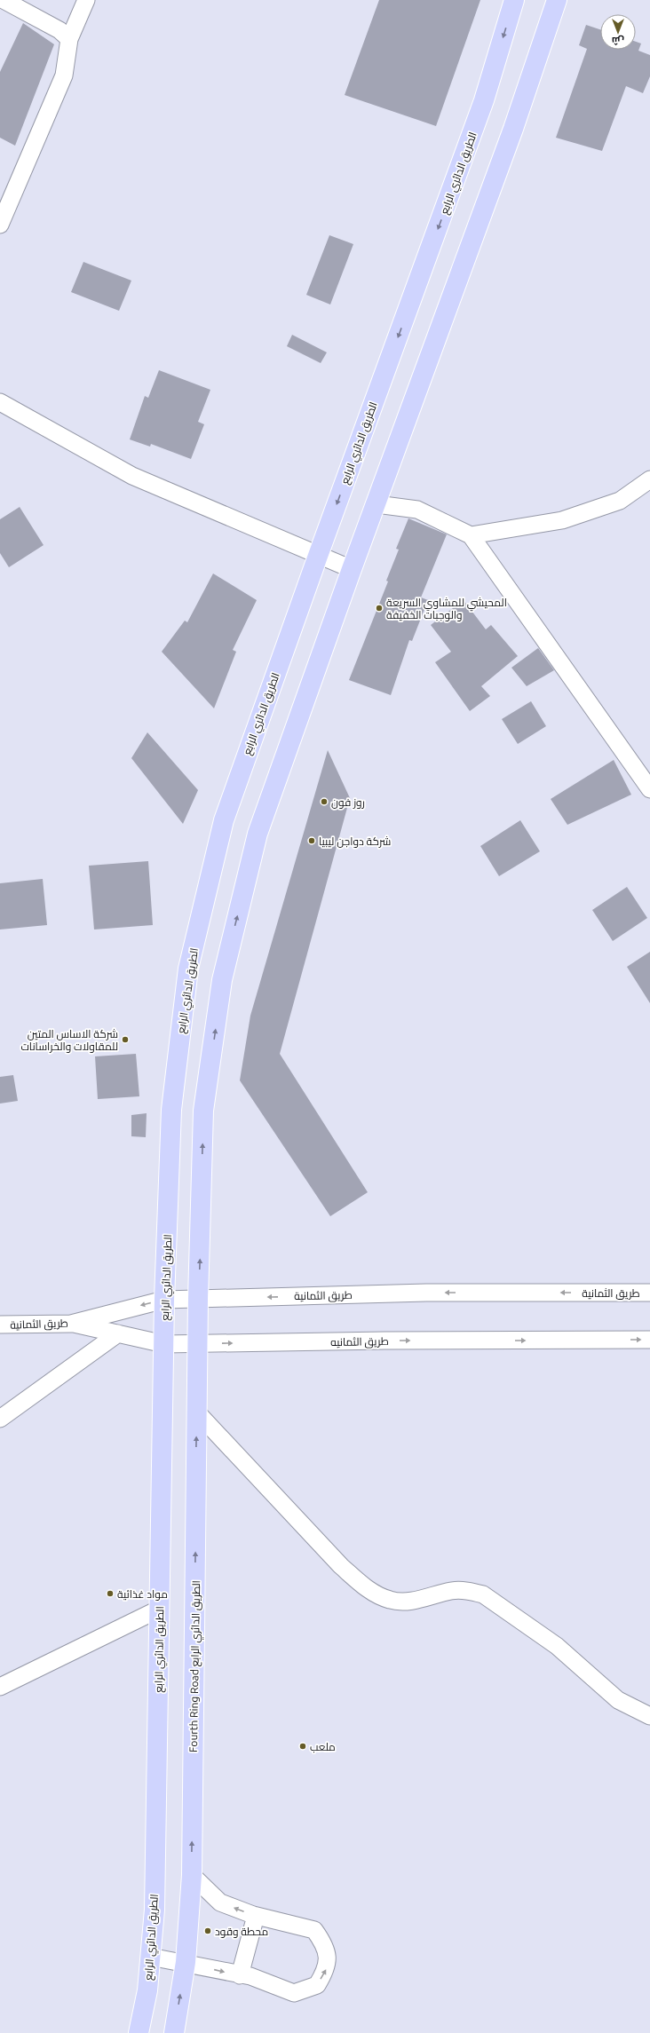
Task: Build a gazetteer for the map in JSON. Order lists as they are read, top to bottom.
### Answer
{
  "streets": {
    "main road": ["الطريق الدائري الرابع", "Fourth Ring Road الطريق الدائري الرابع"],
    "street": ["طريق الثمانية", "طريق الثمانيه"]
  },
  "crossings": [
    ["الطريق الدائري الرابع", "طريق الثمانية"],
    ["الطريق الدائري الرابع", "طريق الثمانيه"],
    ["طريق الثمانية", "طريق الثمانيه"],
    ["طريق الثمانية", "Fourth Ring Road الطريق الدائري الرابع"],
    ["طريق الثمانيه", "Fourth Ring Road الطريق الدائري الرابع"]
  ],
  "one_way": ["طريق الثمانية", "طريق الثمانيه", "Fourth Ring Road الطريق الدائري الرابع"],
  "places": [
    "المحيشي للمشاوي السريعة والوجبات الخفيفة",
    "روز فون",
    "شركة دواجن ليبيا",
    "شركة الاساس المتين للمقاولات والخراسانات",
    "مواد غذائية",
    "ملعب",
    "محطة وقود"
  ],
  "north": "bottom"
}
